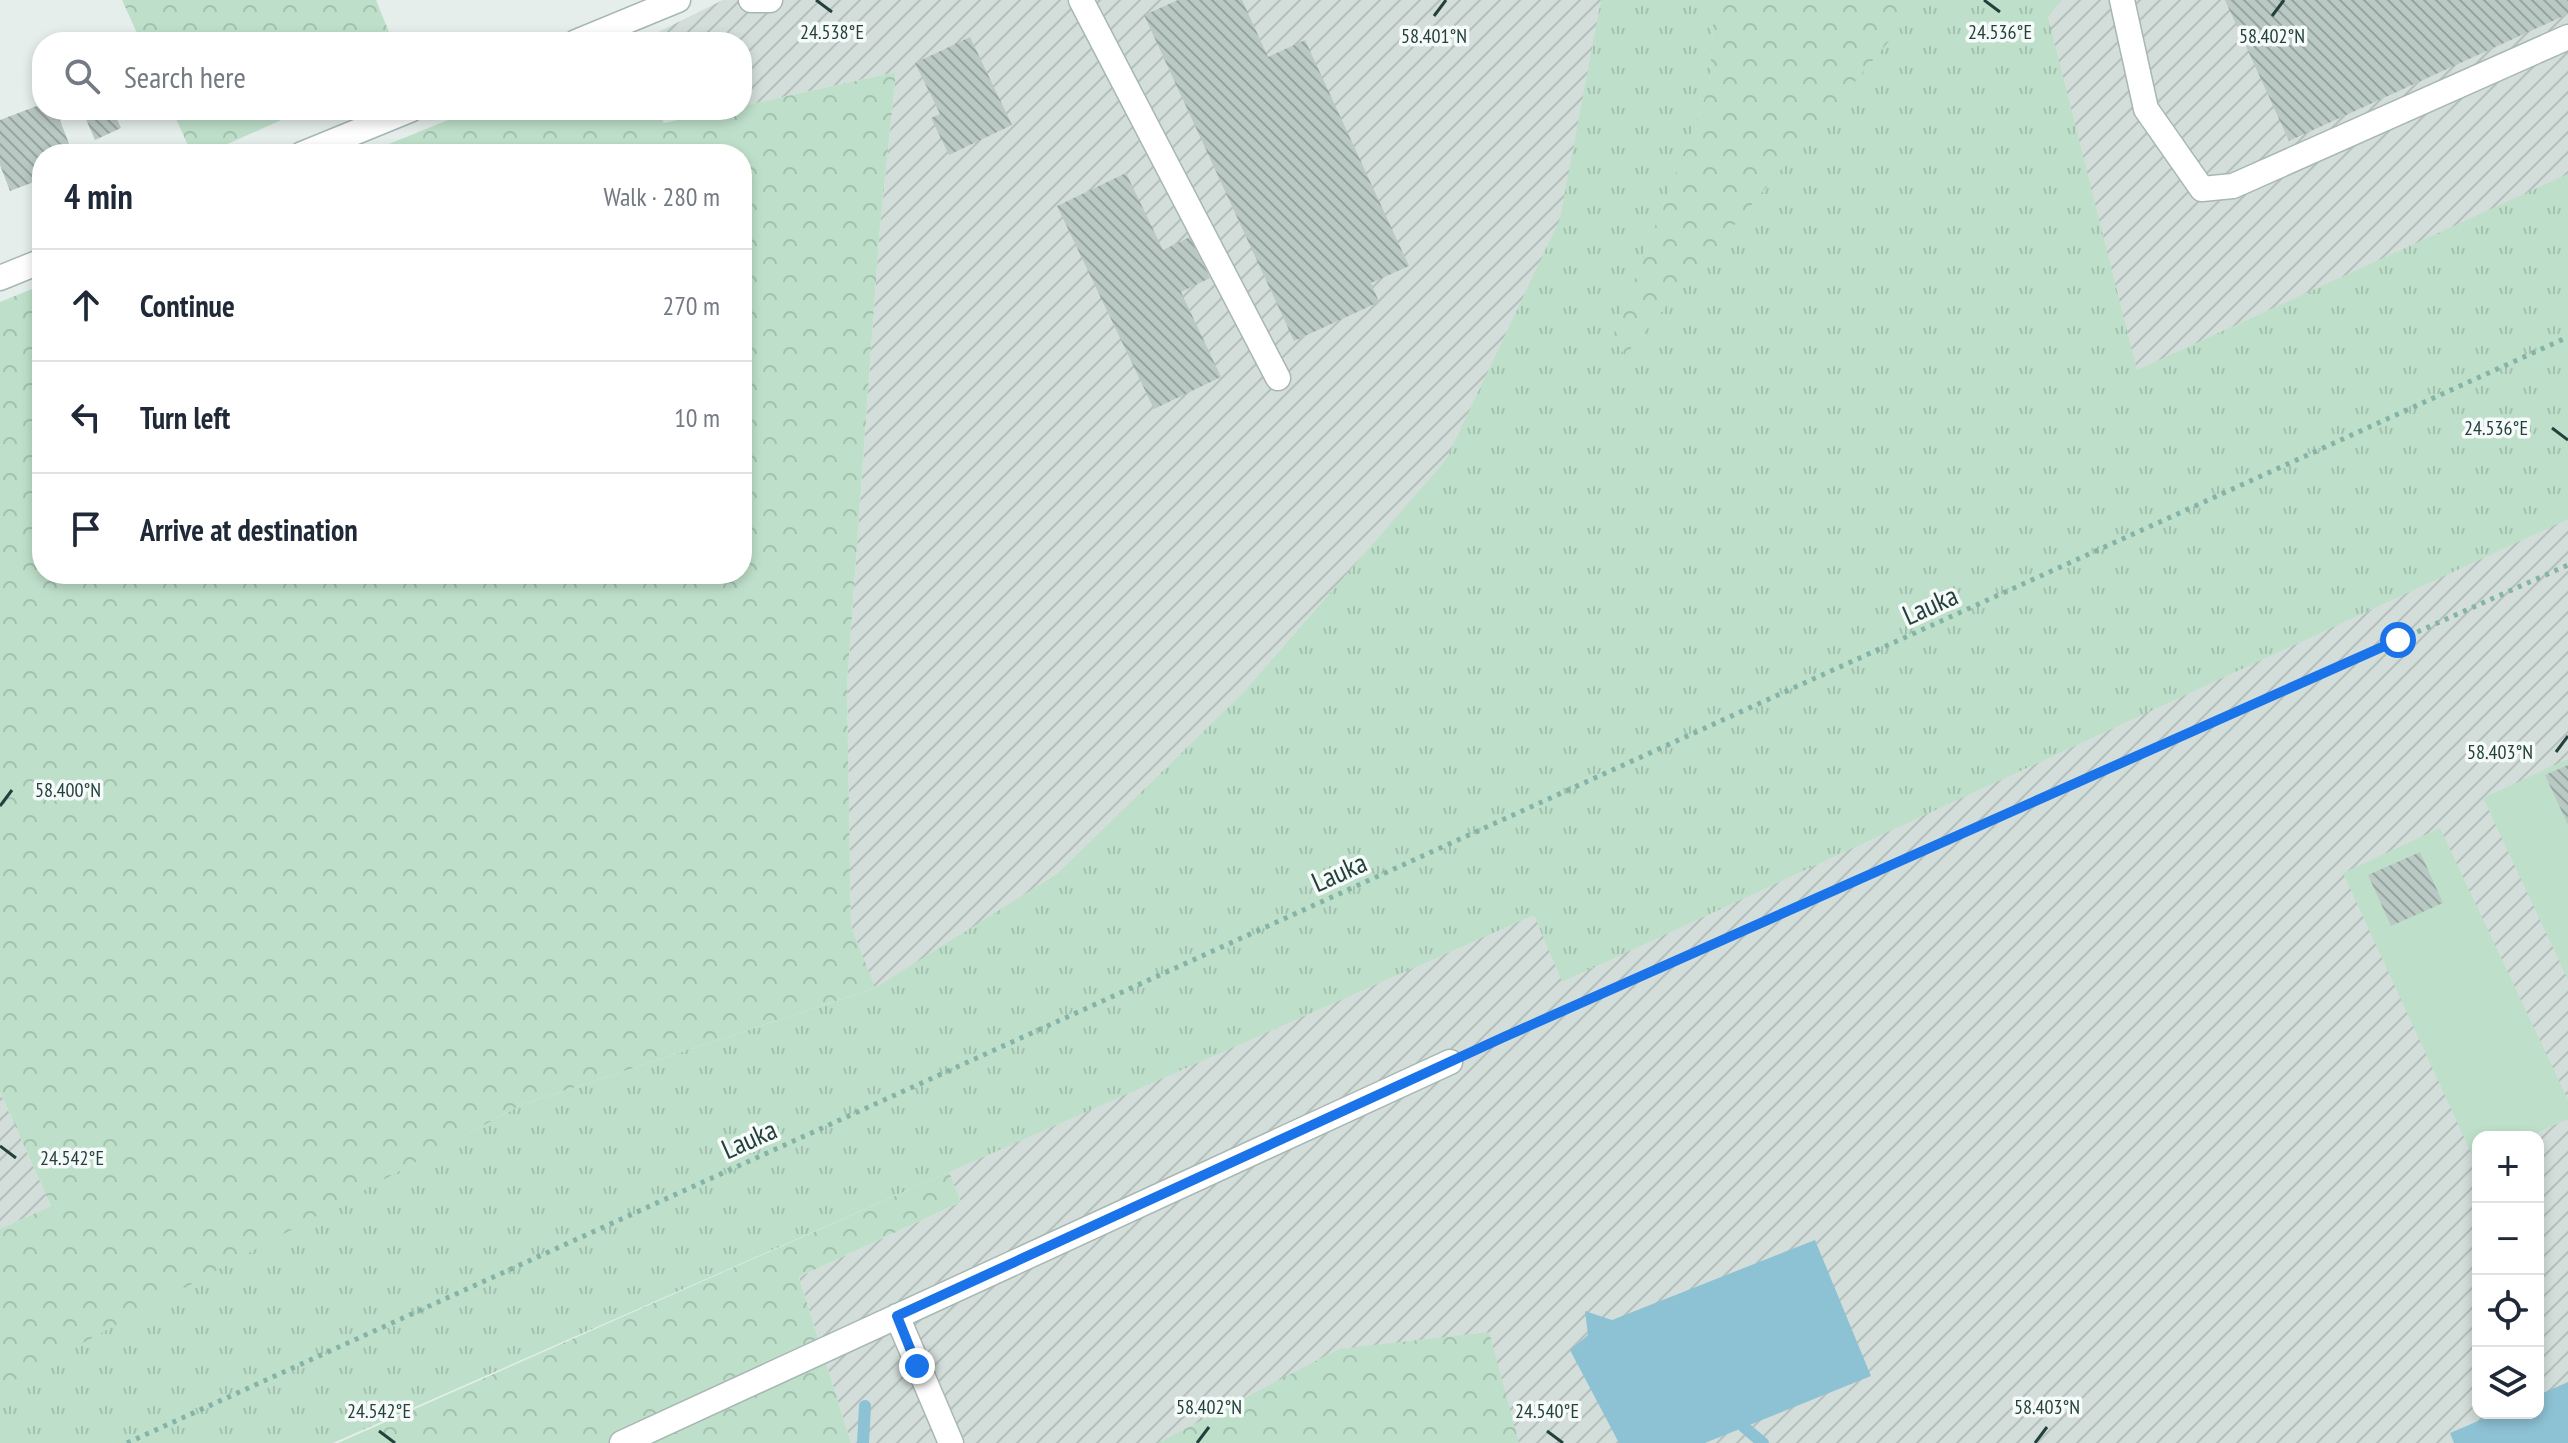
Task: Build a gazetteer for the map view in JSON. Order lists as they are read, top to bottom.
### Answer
{
  "streets": {
    "path": ["Lauka"]
  },
  "page": {
    "search": "Search here",
    "heading": ["4 min", "Walk · 280 m"],
    "list": [
      ["Continue", "270 m"],
      ["Turn left", "10 m"],
      "Arrive at destination"
    ],
    "map_buttons": ["+", "−"]
  },
  "coordinates": [
    "24.538°E",
    "24.536°E",
    "58.401°N",
    "58.402°N",
    "58.403°N",
    "58.400°N",
    "24.542°E",
    "24.540°E"
  ]
}
